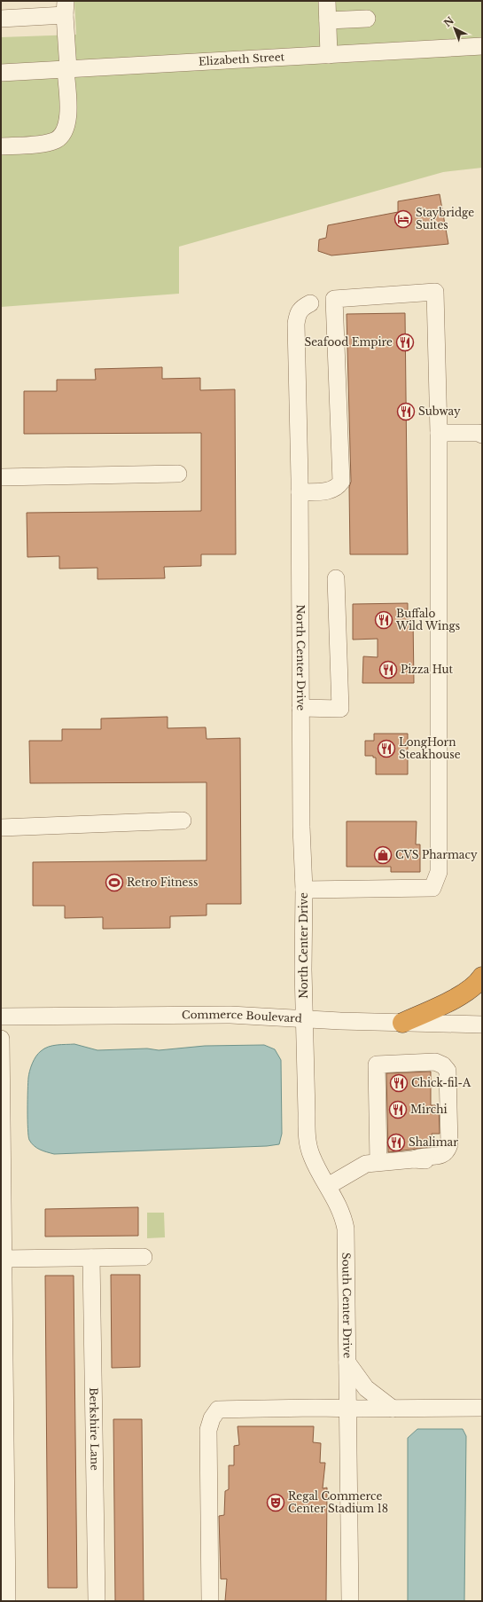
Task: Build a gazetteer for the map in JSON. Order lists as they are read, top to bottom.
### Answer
{
  "streets": {
    "street": [
      "Elizabeth Street",
      "North Center Drive",
      "Commerce Boulevard",
      "South Center Drive",
      "Berkshire Lane"
    ]
  },
  "crossings": [
    ["North Center Drive", "Commerce Boulevard"],
    ["North Center Drive", "South Center Drive"],
    ["Commerce Boulevard", "South Center Drive"]
  ],
  "places": {
    "hotel": ["Staybridge Suites"],
    "restaurant": [
      "Seafood Empire",
      "Subway",
      "Buffalo Wild Wings",
      "Pizza Hut",
      "LongHorn Steakhouse",
      "Chick-fil-A",
      "Mirchi",
      "Shalimar"
    ],
    "shop": ["CVS Pharmacy"],
    "sports": ["Retro Fitness"],
    "theatre": ["Regal Commerce Center Stadium 18"]
  },
  "north": "top left"
}
